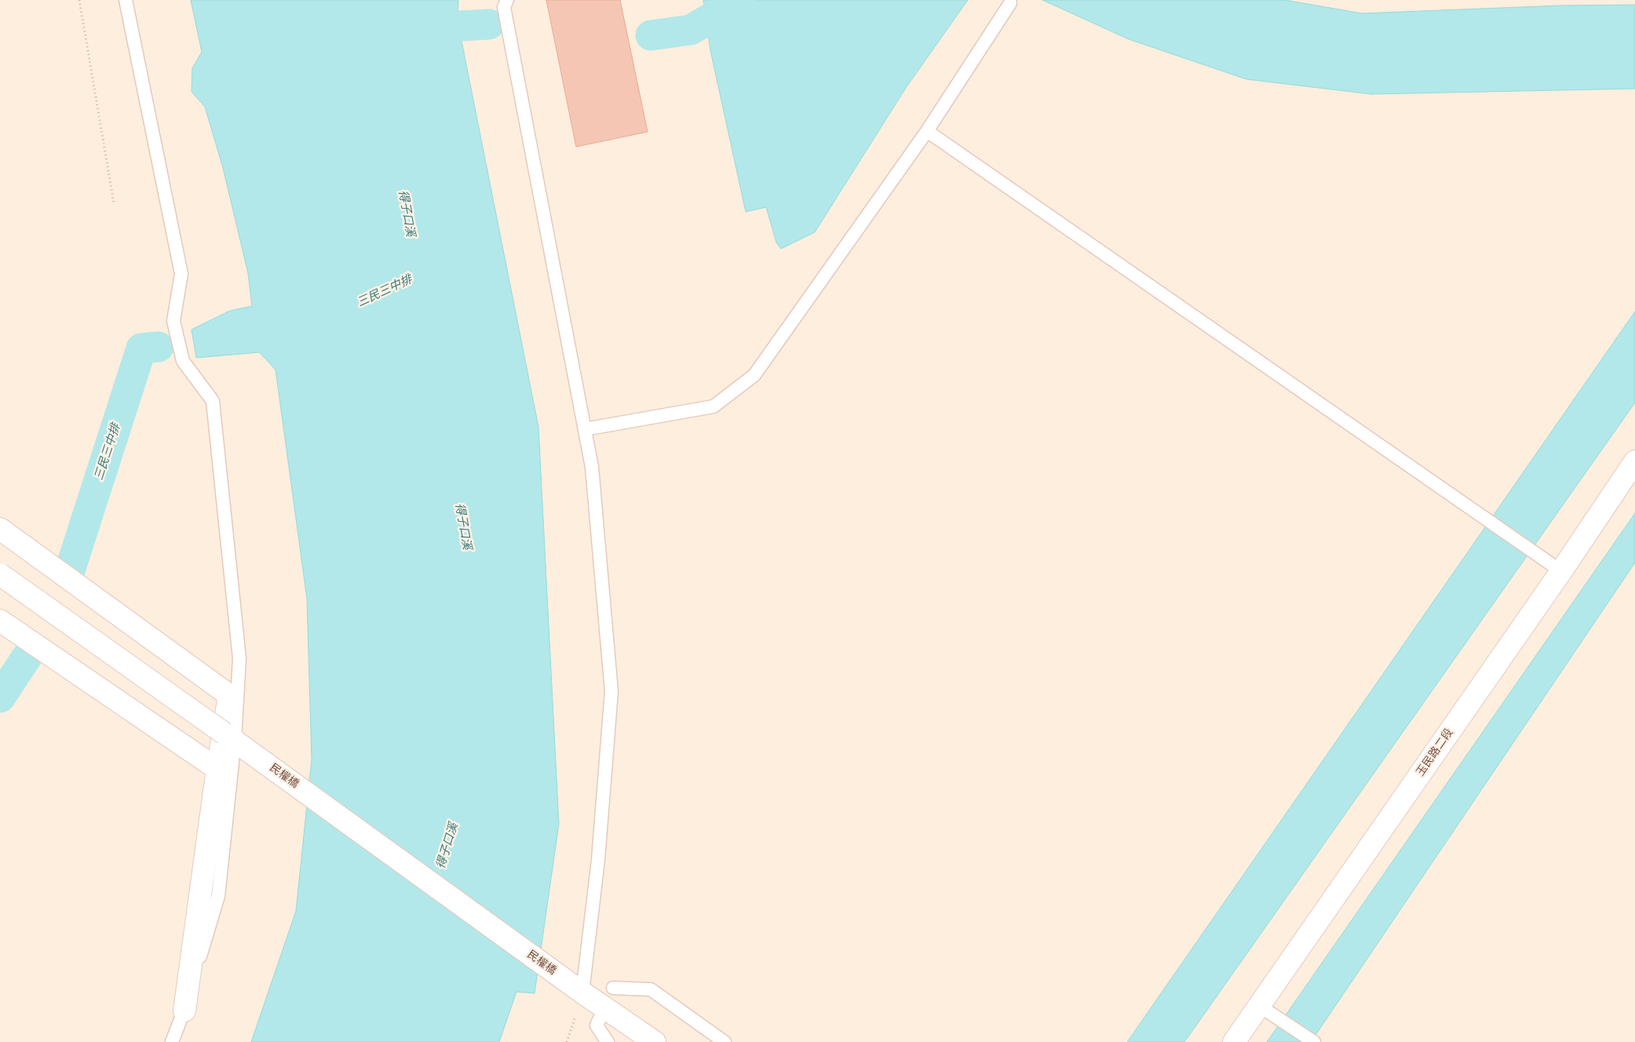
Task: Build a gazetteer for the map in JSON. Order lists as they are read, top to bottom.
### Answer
{
  "streets": {
    "street": ["玉民路二段", "民權橋"]
  },
  "water": ["得子口溪", "三民三中排"]
}
